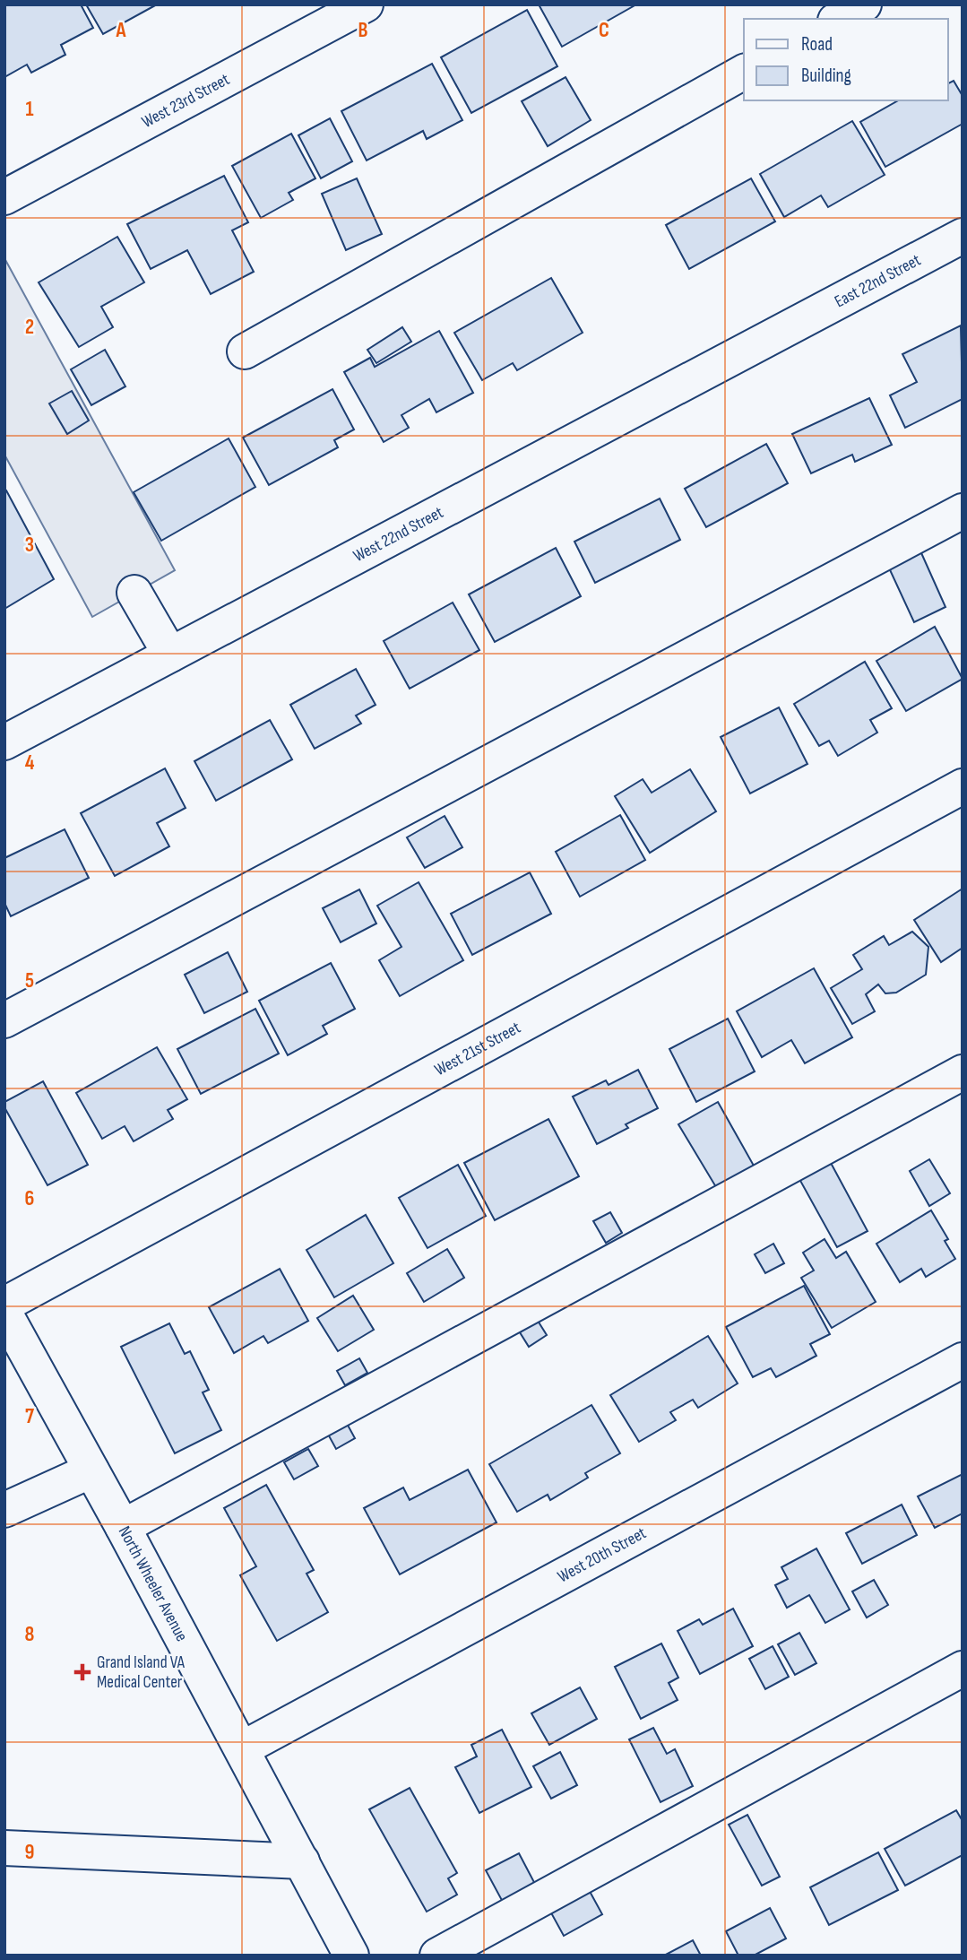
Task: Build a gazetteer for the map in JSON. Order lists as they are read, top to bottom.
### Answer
{
  "streets": {
    "street": [
      "West 23rd Street",
      "East 22nd Street",
      "West 22nd Street",
      "West 21st Street",
      "West 20th Street",
      "North Wheeler Avenue"
    ]
  },
  "crossings": [
    ["East 22nd Street", "West 22nd Street"],
    ["West 20th Street", "North Wheeler Avenue"]
  ],
  "places": {
    "health": ["Grand Island VA Medical Center"]
  },
  "legend": ["Road", "Building"],
  "grid": {
    "columns": ["A", "B", "C"],
    "rows": [
      "1",
      "2",
      "3",
      "4",
      "5",
      "6",
      "7",
      "8",
      "9"
    ]
  }
}
